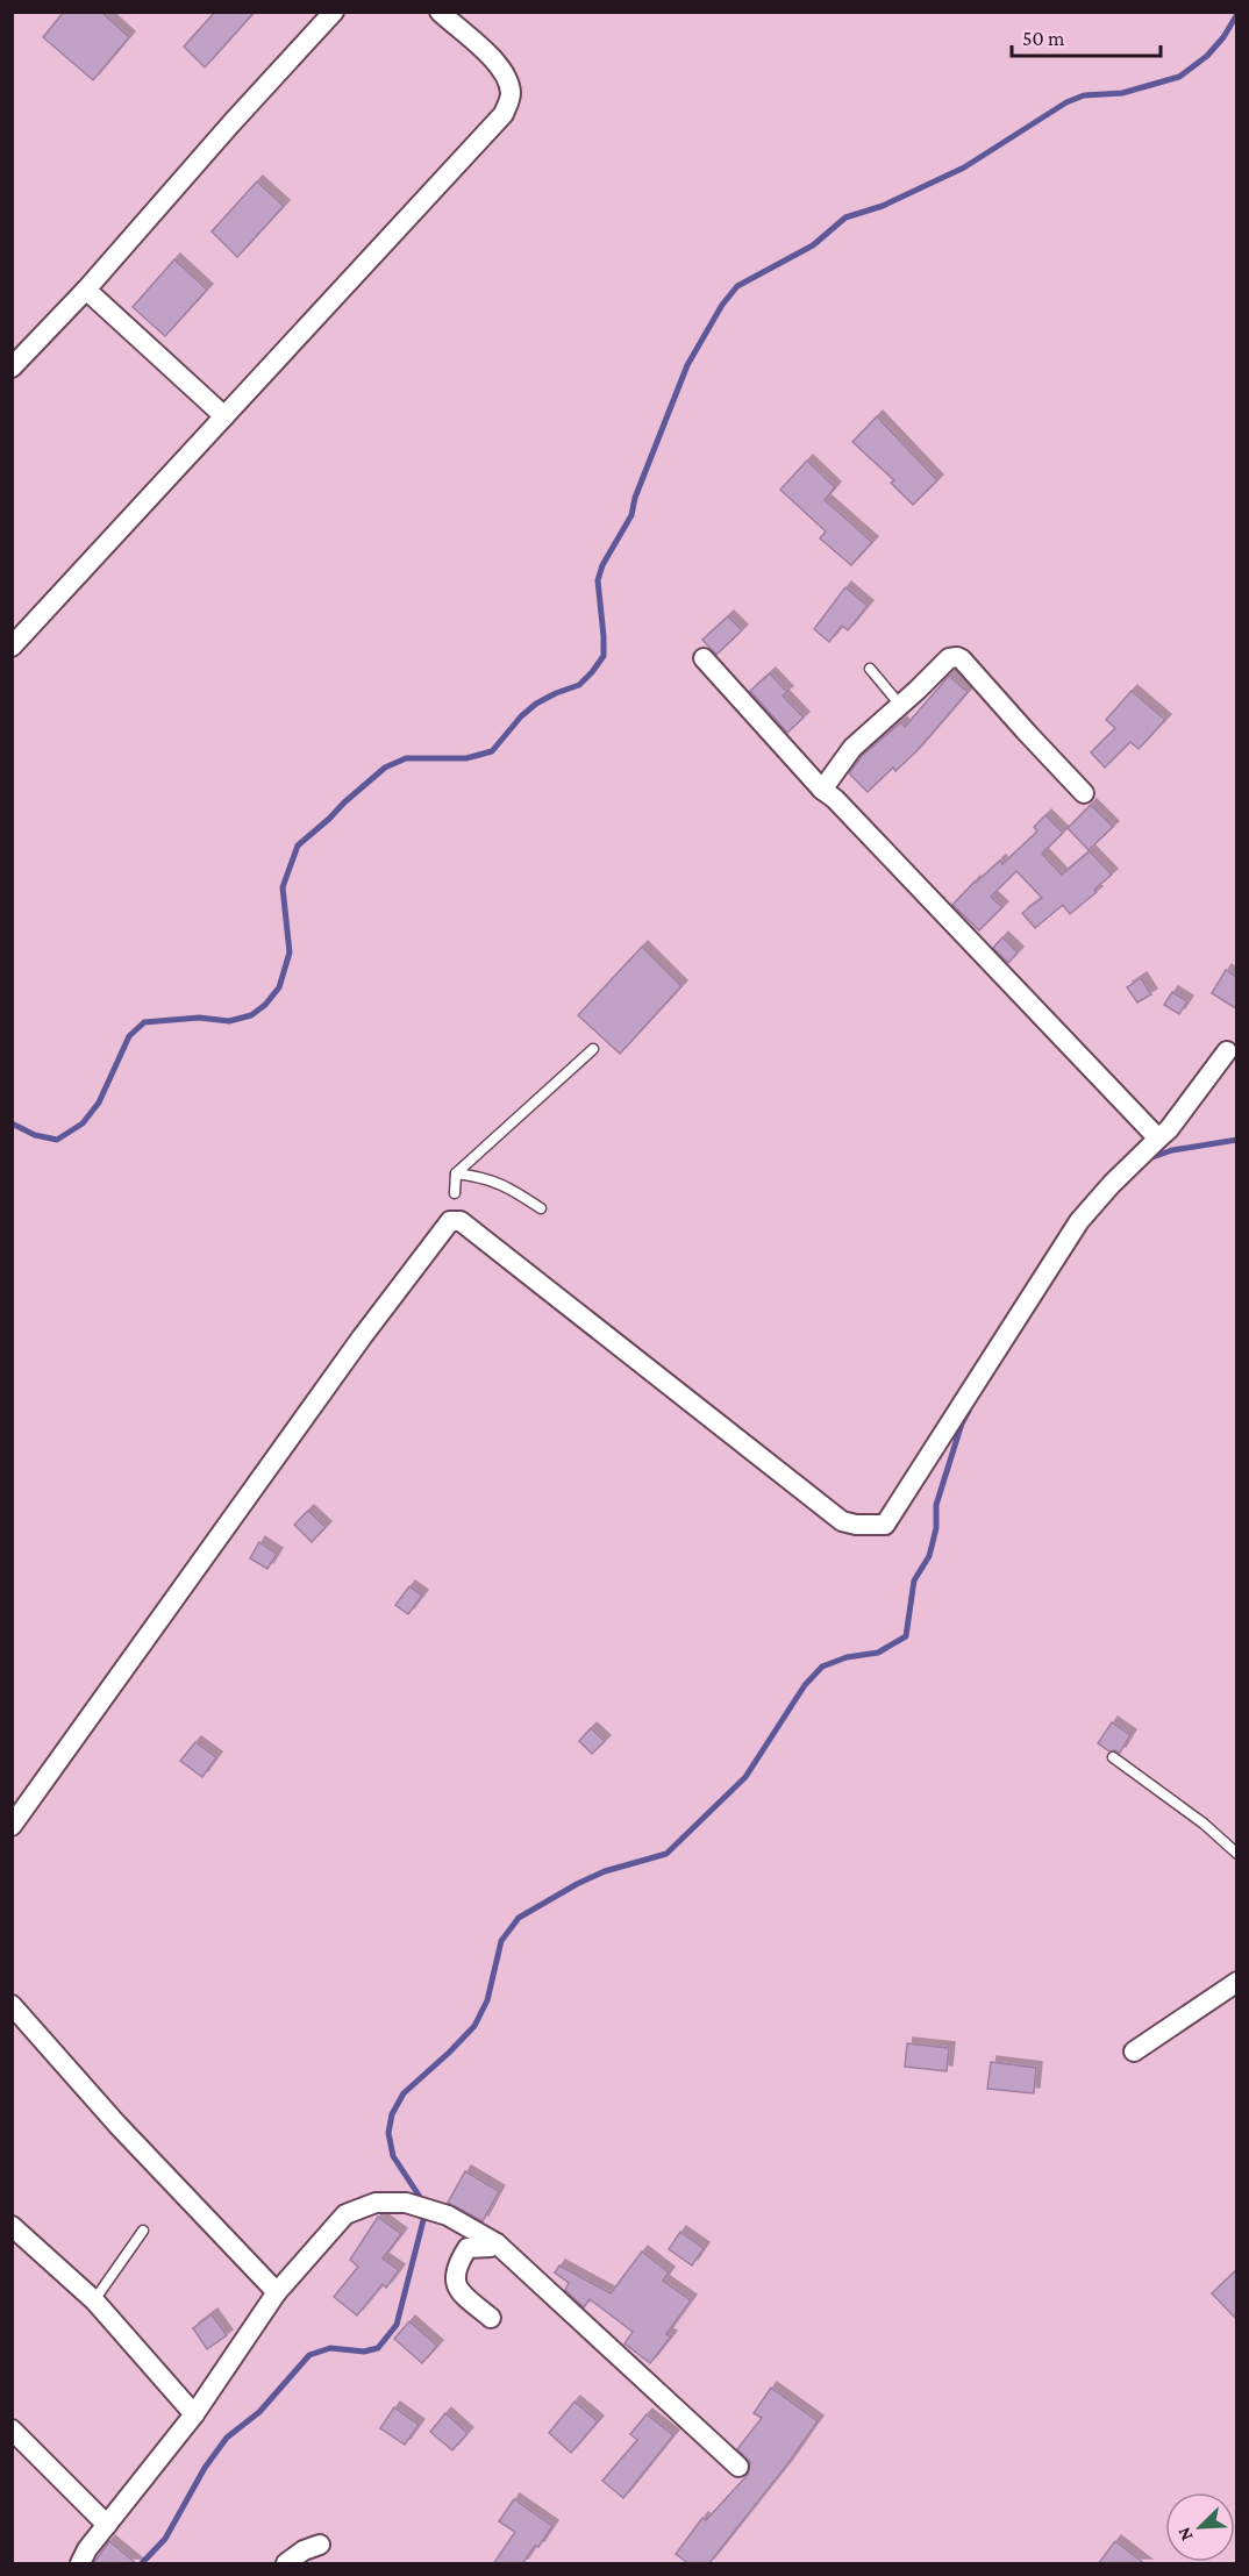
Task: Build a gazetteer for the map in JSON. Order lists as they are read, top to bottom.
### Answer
{
  "scale_bar": "50 m",
  "north": "bottom left"
}
